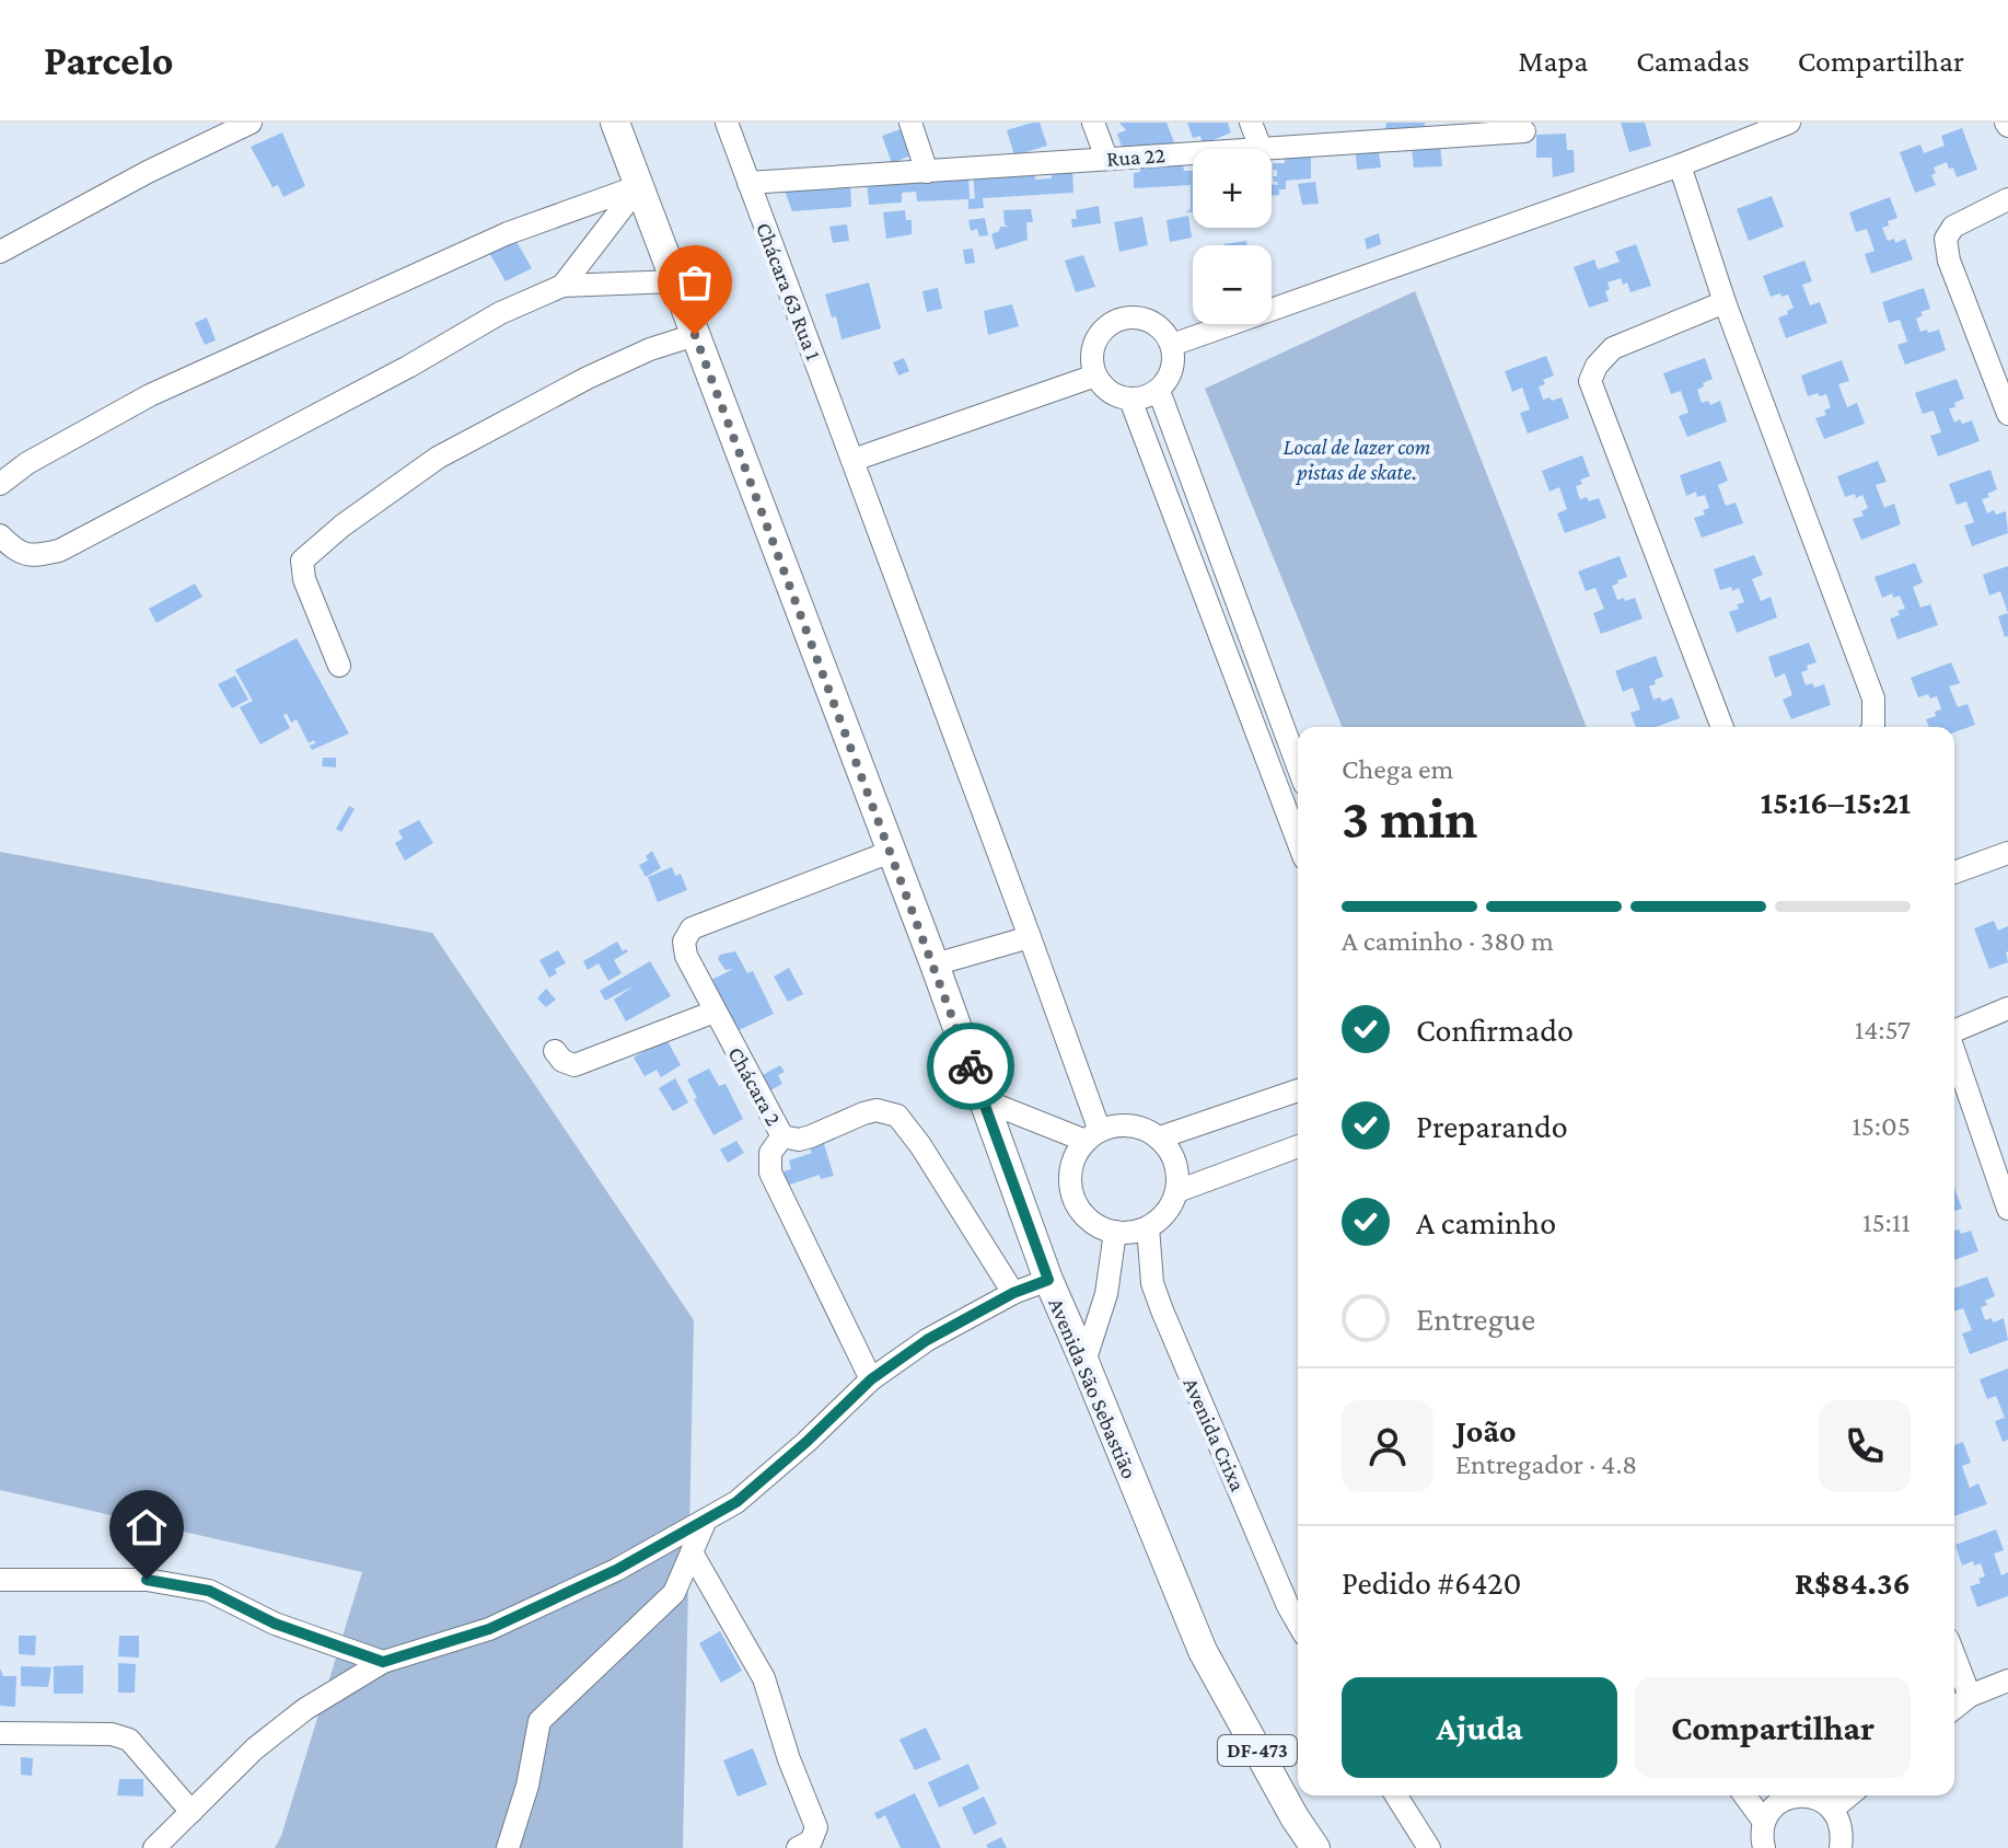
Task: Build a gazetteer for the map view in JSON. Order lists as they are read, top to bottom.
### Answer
{
  "streets": {
    "main road": ["Avenida São Sebastião", "DF-473"],
    "street": [
      "Rua 22",
      "Chácara 63 Rua 1",
      "Chácara 2",
      "Avenida Crixa"
    ]
  },
  "crossings": [
    ["Rua 22", "Chácara 63 Rua 1"],
    ["Chácara 63 Rua 1", "Avenida Crixa"],
    ["Chácara 2", "Avenida São Sebastião"]
  ],
  "parks": ["Local de lazer com pistas de skate."],
  "page": {
    "header": "Parcelo",
    "nav": ["Mapa", "Camadas", "Compartilhar"],
    "map_buttons": ["+", "−"],
    "heading": ["3 min", "Chega em", "15:16–15:21"],
    "panel": [
      "João",
      "Entregador · 4.8",
      "Pedido #6420",
      "R$84.36"
    ],
    "bar": "A caminho · 380 m",
    "list": [
      ["Confirmado", "14:57"],
      ["Preparando", "15:05"],
      ["A caminho", "15:11"],
      "Entregue"
    ],
    "buttons": ["Ajuda", "Compartilhar"]
  }
}
